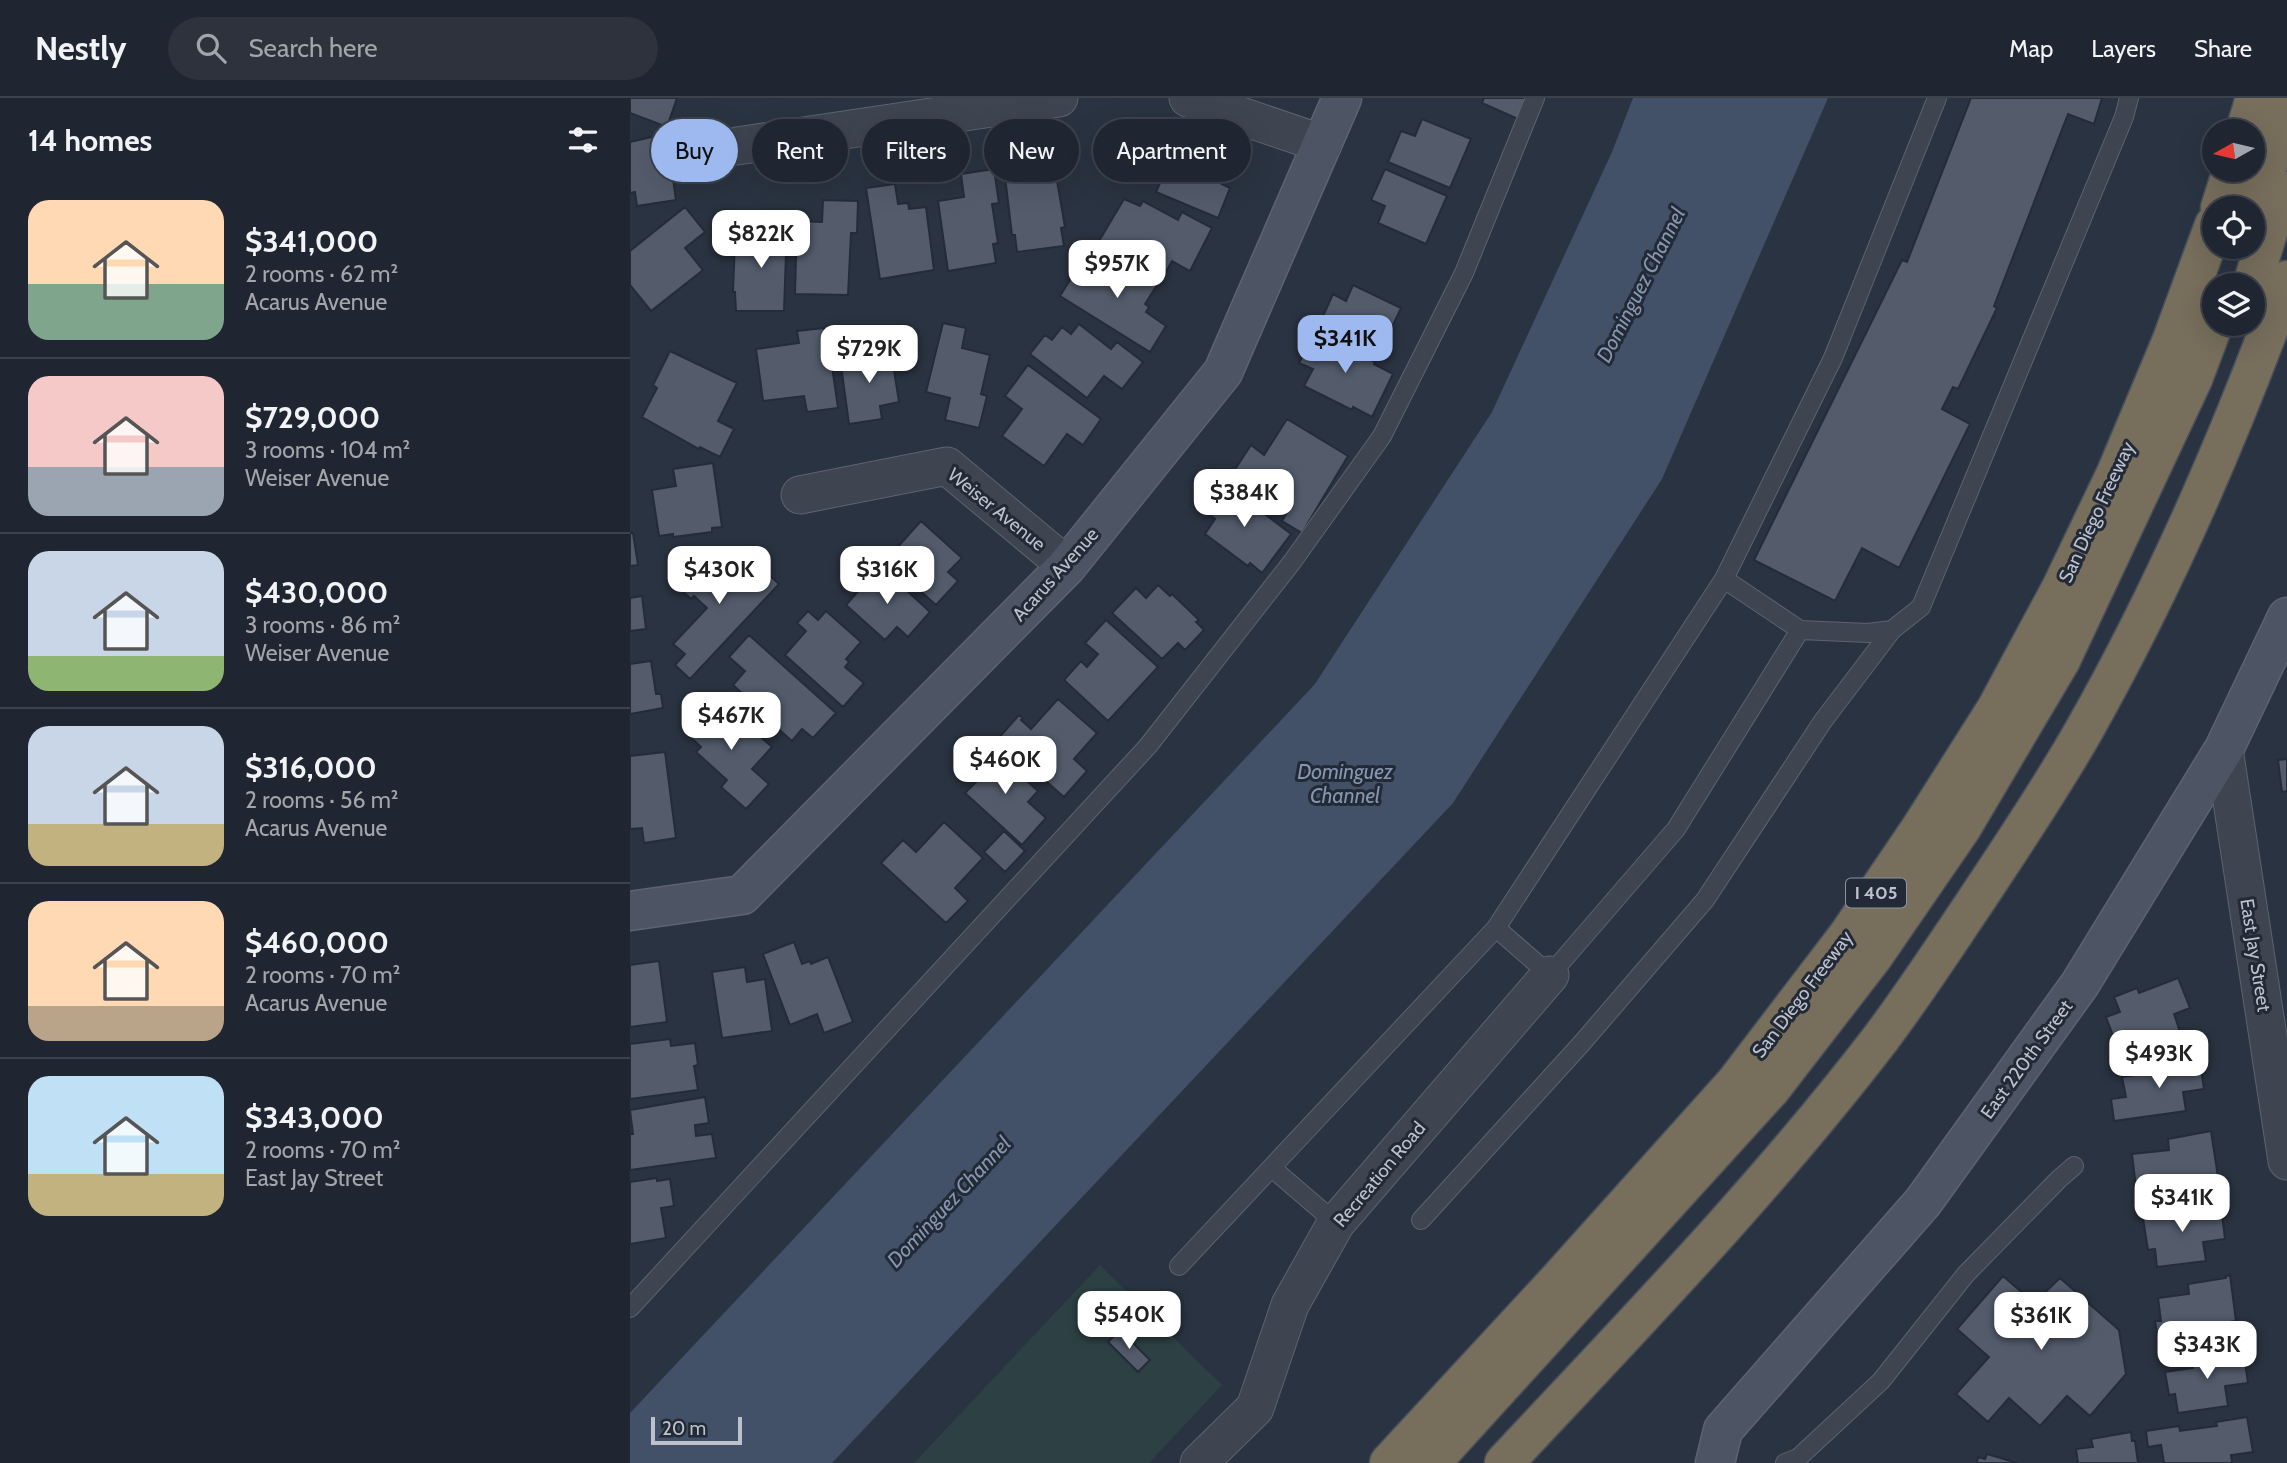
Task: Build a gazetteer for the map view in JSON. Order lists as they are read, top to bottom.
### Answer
{
  "streets": {
    "highway": ["San Diego Freeway", "I 405"],
    "street": [
      "Weiser Avenue",
      "Acarus Avenue",
      "East Jay Street",
      "East 220th Street",
      "Recreation Road"
    ]
  },
  "crossings": [
    ["Weiser Avenue", "Acarus Avenue"],
    ["East Jay Street", "East 220th Street"]
  ],
  "water": ["Dominguez Channel"],
  "scale_bar": "20 m",
  "north": "left",
  "page": {
    "header": "Nestly",
    "search": "Search here",
    "nav": ["Map", "Layers", "Share"],
    "heading": "14 homes",
    "chip": [
      "Buy",
      "Rent",
      "Filters",
      "New",
      "Apartment"
    ],
    "list": [
      {
        "name": "$341,000",
        "note": "2 rooms · 62 m² · Acarus Avenue"
      },
      {
        "name": "$729,000",
        "note": "3 rooms · 104 m² · Weiser Avenue"
      },
      {
        "name": "$430,000",
        "note": "3 rooms · 86 m² · Weiser Avenue"
      },
      {
        "name": "$316,000",
        "note": "2 rooms · 56 m² · Acarus Avenue"
      },
      {
        "name": "$460,000",
        "note": "2 rooms · 70 m² · Acarus Avenue"
      },
      {
        "name": "$343,000",
        "note": "2 rooms · 70 m² · East Jay Street"
      }
    ],
    "price": [
      "$822K",
      "$957K",
      "$341K",
      "$729K",
      "$384K",
      "$430K",
      "$316K",
      "$467K",
      "$460K",
      "$493K",
      "$341K",
      "$540K",
      "$361K",
      "$343K"
    ],
    "scale": "20 m"
  }
}
